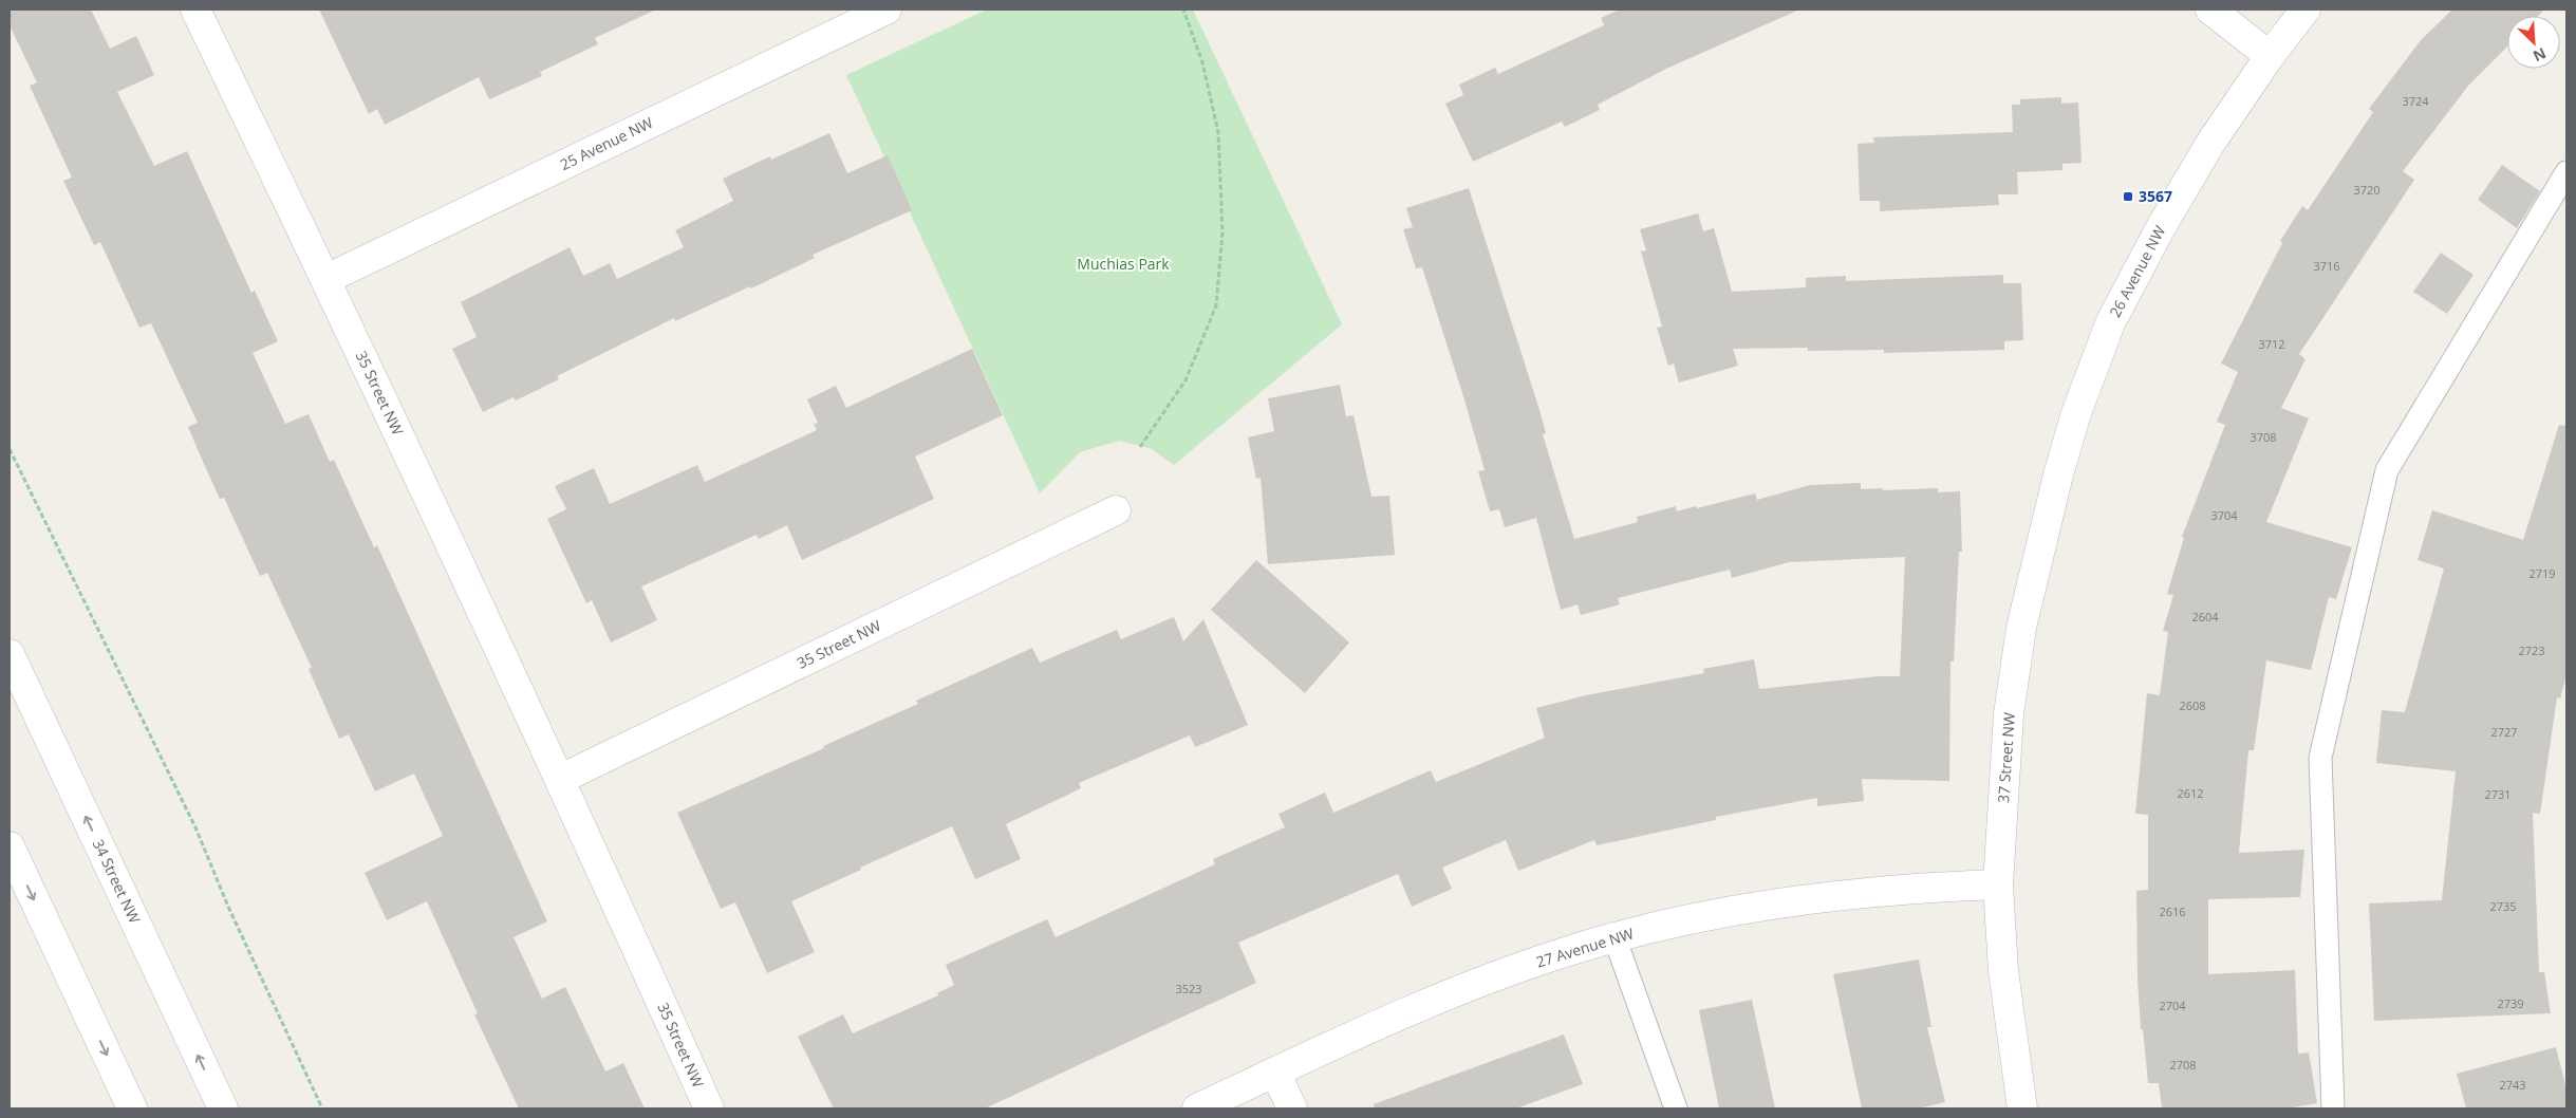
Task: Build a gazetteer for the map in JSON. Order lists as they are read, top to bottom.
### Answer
{
  "streets": {
    "street": [
      "25 Avenue NW",
      "26 Avenue NW",
      "35 Street NW",
      "37 Street NW",
      "34 Street NW",
      "27 Avenue NW"
    ]
  },
  "crossings": [
    ["25 Avenue NW", "35 Street NW"],
    ["26 Avenue NW", "37 Street NW"],
    ["37 Street NW", "27 Avenue NW"]
  ],
  "parks": ["Muchias Park"],
  "places": {
    "transit": ["3567"]
  },
  "house_numbers": [
    "3724",
    "3720",
    "3716",
    "3712",
    "3708",
    "3704",
    "2719",
    "2604",
    "2723",
    "2608",
    "2727",
    "2612",
    "2731",
    "2735",
    "2616",
    "3523",
    "2739",
    "2704",
    "2708",
    "2743"
  ],
  "north": "bottom right"
}
